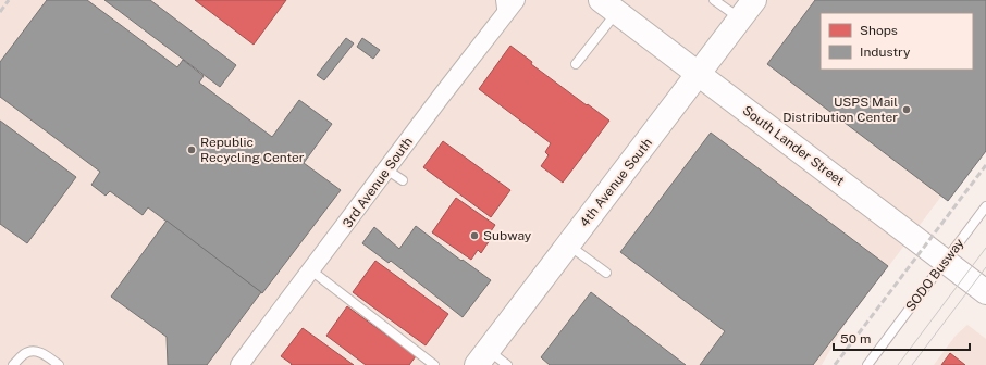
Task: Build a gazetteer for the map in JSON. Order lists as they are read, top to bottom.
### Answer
{
  "streets": {
    "main road": ["South Lander Street", "4th Avenue South"],
    "street": ["3rd Avenue South"],
    "lane": ["SODO Busway"]
  },
  "crossings": [
    ["South Lander Street", "4th Avenue South"],
    ["South Lander Street", "SODO Busway"]
  ],
  "places": ["USPS Mail Distribution Center", "Republic Recycling Center", "Subway"],
  "legend": ["Shops", "Industry"],
  "scale_bar": "50 m"
}
